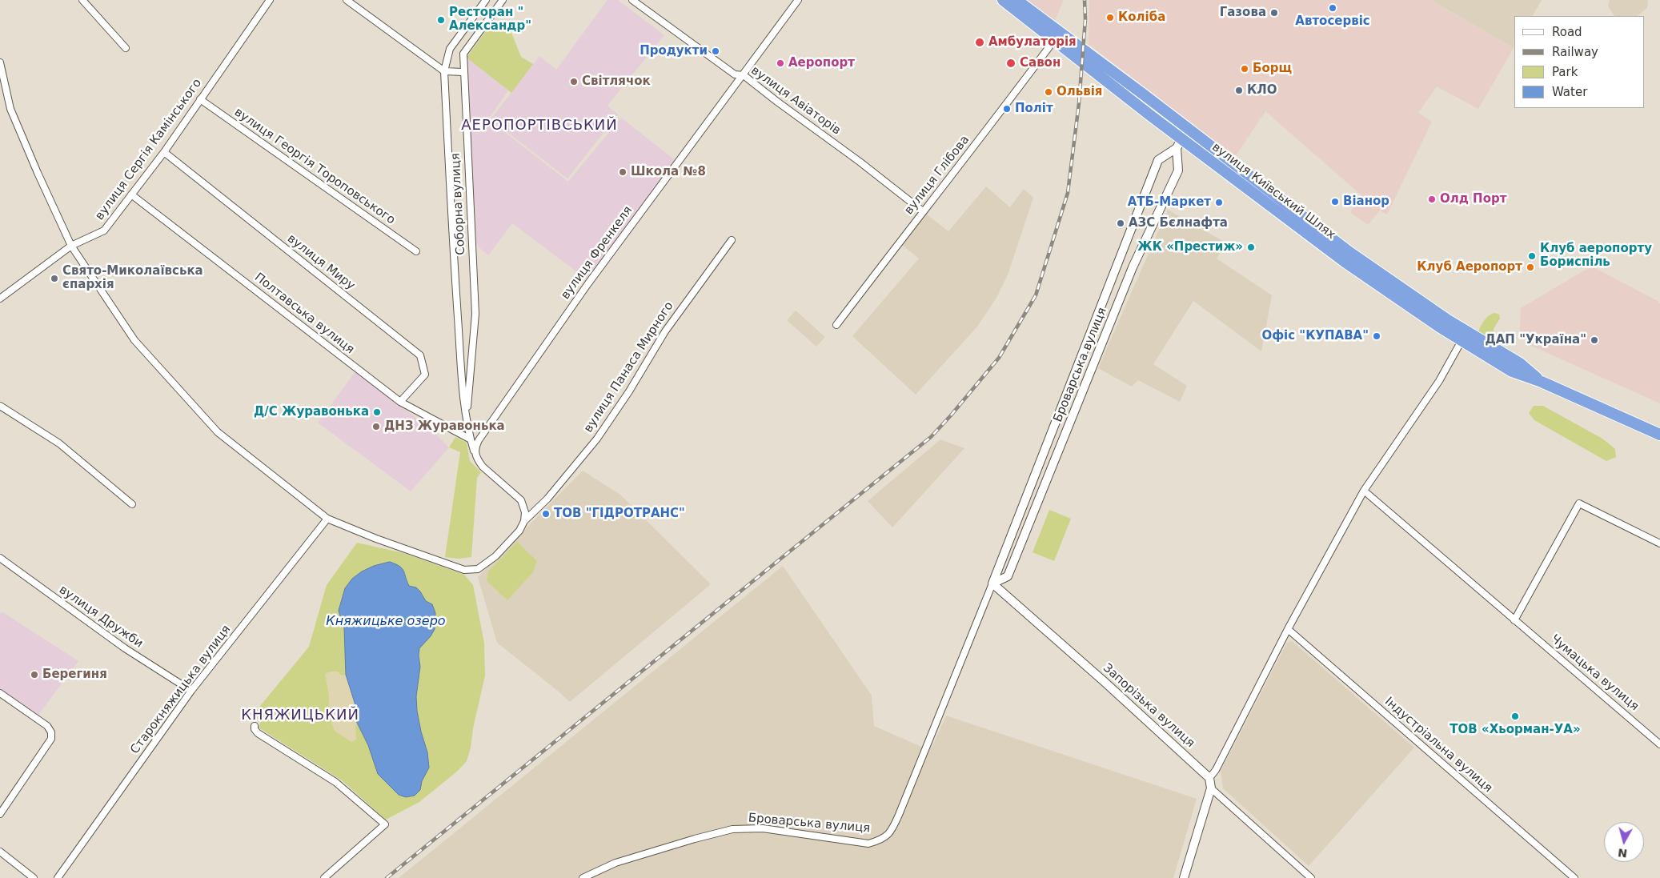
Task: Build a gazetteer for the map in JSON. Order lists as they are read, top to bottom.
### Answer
{
  "streets": {
    "highway": ["вулиця Київський Шлях"],
    "street": [
      "вулиця Авіаторів",
      "вулиця Сергія Камінського",
      "вулиця Георгія Тороповського",
      "вулиця Глібова",
      "Соборна вулиця",
      "вулиця Френкеля",
      "вулиця Миру",
      "Полтавська вулиця",
      "Броварська вулиця",
      "вулиця Панаса Мирного",
      "вулиця Дружби",
      "Чумацька вулиця",
      "Старокняжицька вулиця",
      "Запорізька вулиця",
      "Індустріальна вулиця"
    ]
  },
  "crossings": [
    ["вулиця Авіаторів", "вулиця Глібова"],
    ["вулиця Авіаторів", "вулиця Френкеля"],
    ["вулиця Сергія Камінського", "вулиця Георгія Тороповського"],
    ["вулиця Сергія Камінського", "вулиця Миру"],
    ["вулиця Сергія Камінського", "Полтавська вулиця"],
    ["вулиця Глібова", "вулиця Київський Шлях"],
    ["вулиця Київський Шлях", "Броварська вулиця"],
    ["Соборна вулиця", "вулиця Френкеля"],
    ["Соборна вулиця", "Полтавська вулиця"],
    ["вулиця Миру", "Полтавська вулиця"],
    ["Броварська вулиця", "Запорізька вулиця"],
    ["вулиця Дружби", "Старокняжицька вулиця"]
  ],
  "districts": ["АЕРОПОРТІВСЬКИЙ", "КНЯЖИЦЬКИЙ"],
  "water": ["Княжицьке озеро"],
  "places": [
    "Автосервіс",
    "Газова",
    "Коліба",
    "Ресторан \" Александр\"",
    "Амбулаторія",
    "Продукти",
    "Аеропорт",
    "Савон",
    "Борщ",
    "Світлячок",
    "КЛО",
    "Ольвія",
    "Політ",
    "Школа №8",
    "Олд Порт",
    "Віанор",
    "АТБ-Маркет",
    "АЗС Бєлнафта",
    "ЖК «Престиж»",
    "Клуб аеропорту Бориспіль",
    "Клуб Аеропорт",
    "Свято-Миколаївська єпархія",
    "Офіс \"КУПАВА\"",
    "ДАП \"Україна\"",
    "Д/С Журавонька",
    "ДНЗ Журавонька",
    "ТОВ \"ГІДРОТРАНС\"",
    "Берегиня",
    "ТОВ «Хьорман-УА»"
  ],
  "legend": [
    "Road",
    "Railway",
    "Park",
    "Water"
  ],
  "north": "bottom"
}
